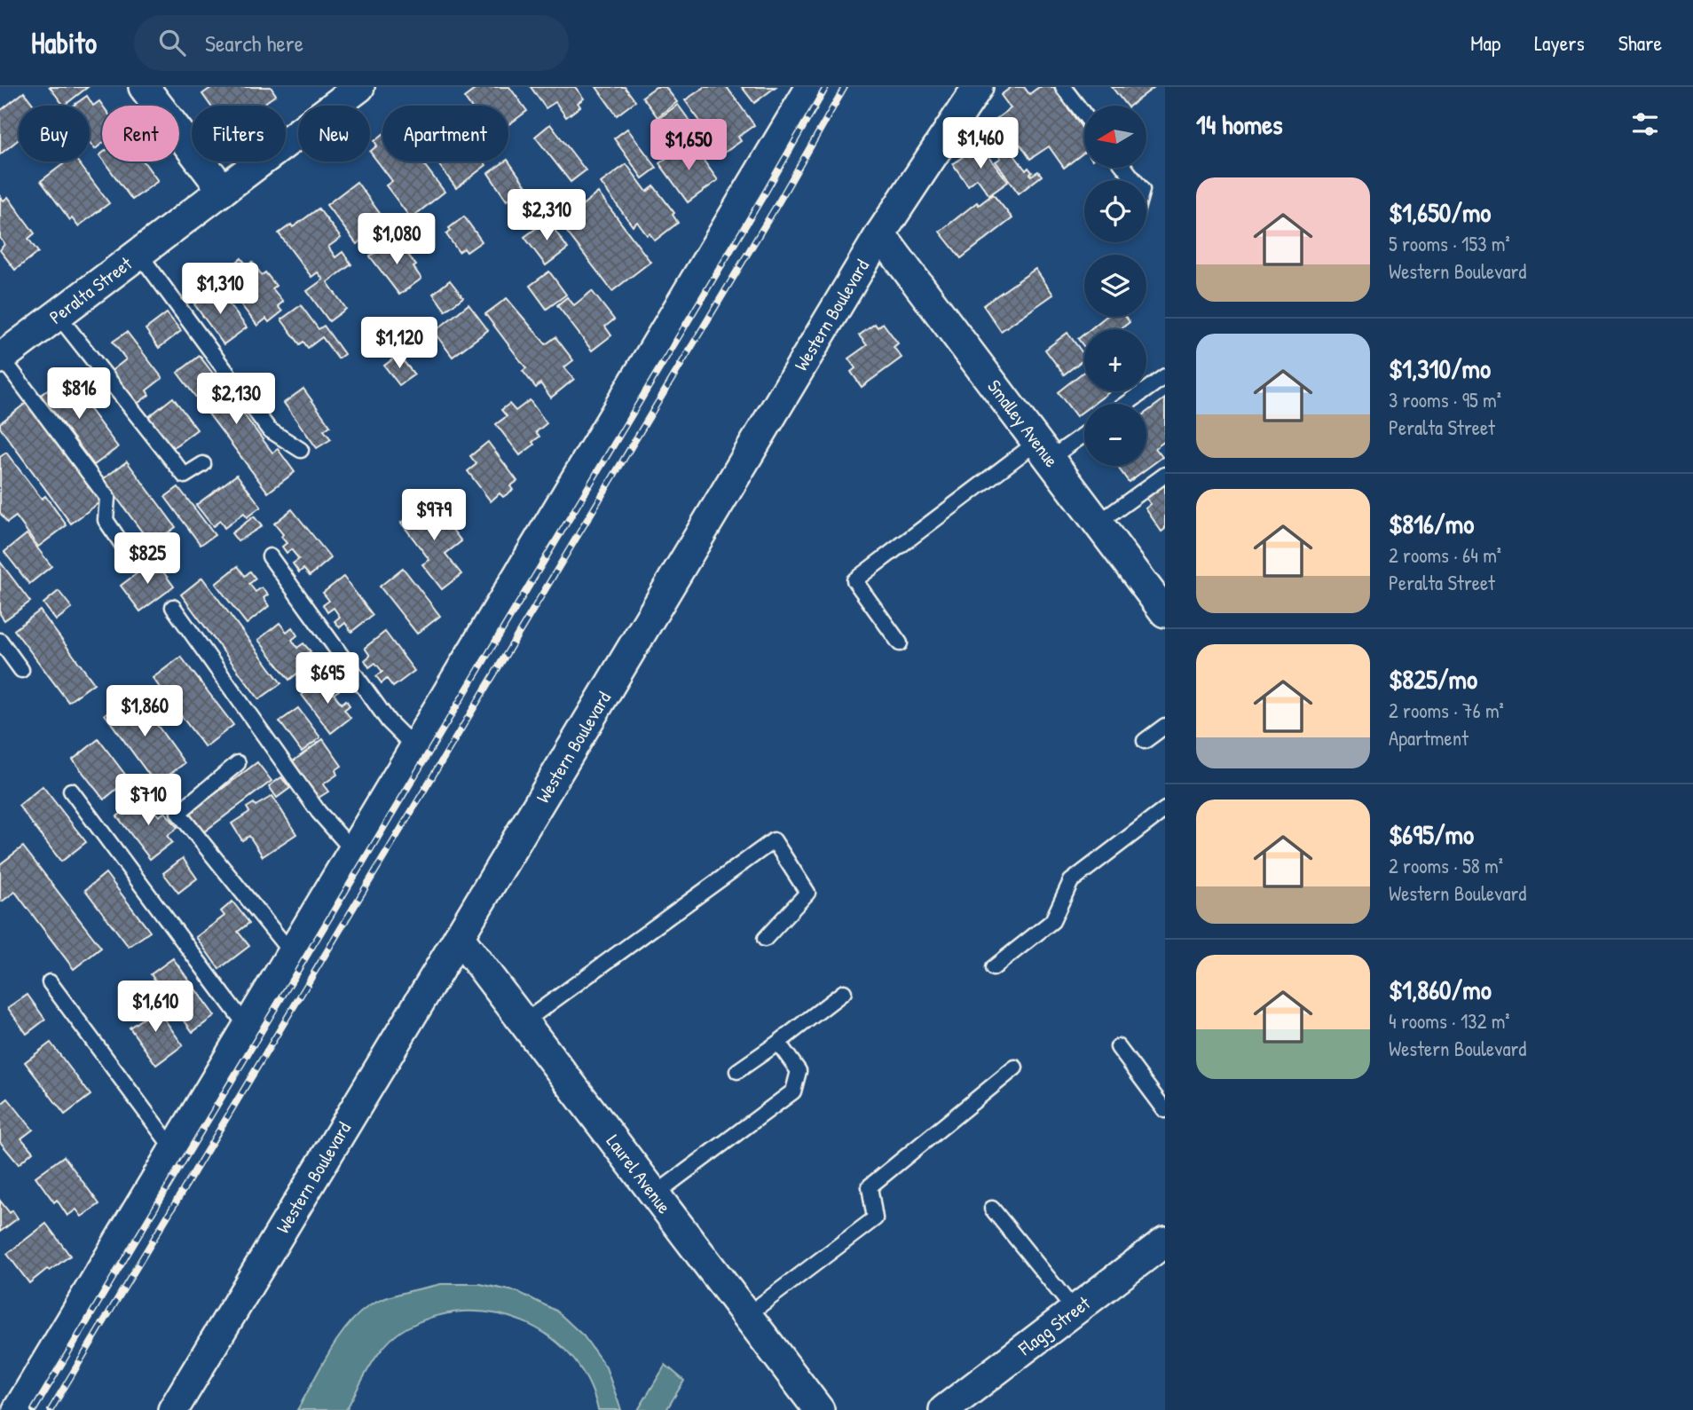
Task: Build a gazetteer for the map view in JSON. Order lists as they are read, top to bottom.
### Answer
{
  "streets": {
    "street": [
      "Peralta Street",
      "Western Boulevard",
      "Smalley Avenue",
      "Laurel Avenue",
      "Flagg Street"
    ]
  },
  "crossings": [
    ["Western Boulevard", "Smalley Avenue"],
    ["Western Boulevard", "Laurel Avenue"]
  ],
  "north": "left",
  "page": {
    "header": "Habito",
    "search": "Search here",
    "nav": ["Map", "Layers", "Share"],
    "heading": "14 homes",
    "map_buttons": ["+", "−"],
    "chip": [
      "Buy",
      "Rent",
      "Filters",
      "New",
      "Apartment"
    ],
    "price": [
      "$1,460",
      "$1,650",
      "$2,310",
      "$1,080",
      "$1,310",
      "$1,120",
      "$816",
      "$2,130",
      "$979",
      "$825",
      "$695",
      "$1,860",
      "$710",
      "$1,610"
    ],
    "list": [
      {
        "name": "$1,650/mo",
        "note": "5 rooms · 153 m² · Western Boulevard"
      },
      {
        "name": "$1,310/mo",
        "note": "3 rooms · 95 m² · Peralta Street"
      },
      {
        "name": "$816/mo",
        "note": "2 rooms · 64 m² · Peralta Street"
      },
      {
        "name": "$825/mo",
        "note": "2 rooms · 76 m² · Apartment"
      },
      {
        "name": "$695/mo",
        "note": "2 rooms · 58 m² · Western Boulevard"
      },
      {
        "name": "$1,860/mo",
        "note": "4 rooms · 132 m² · Western Boulevard"
      }
    ]
  }
}
